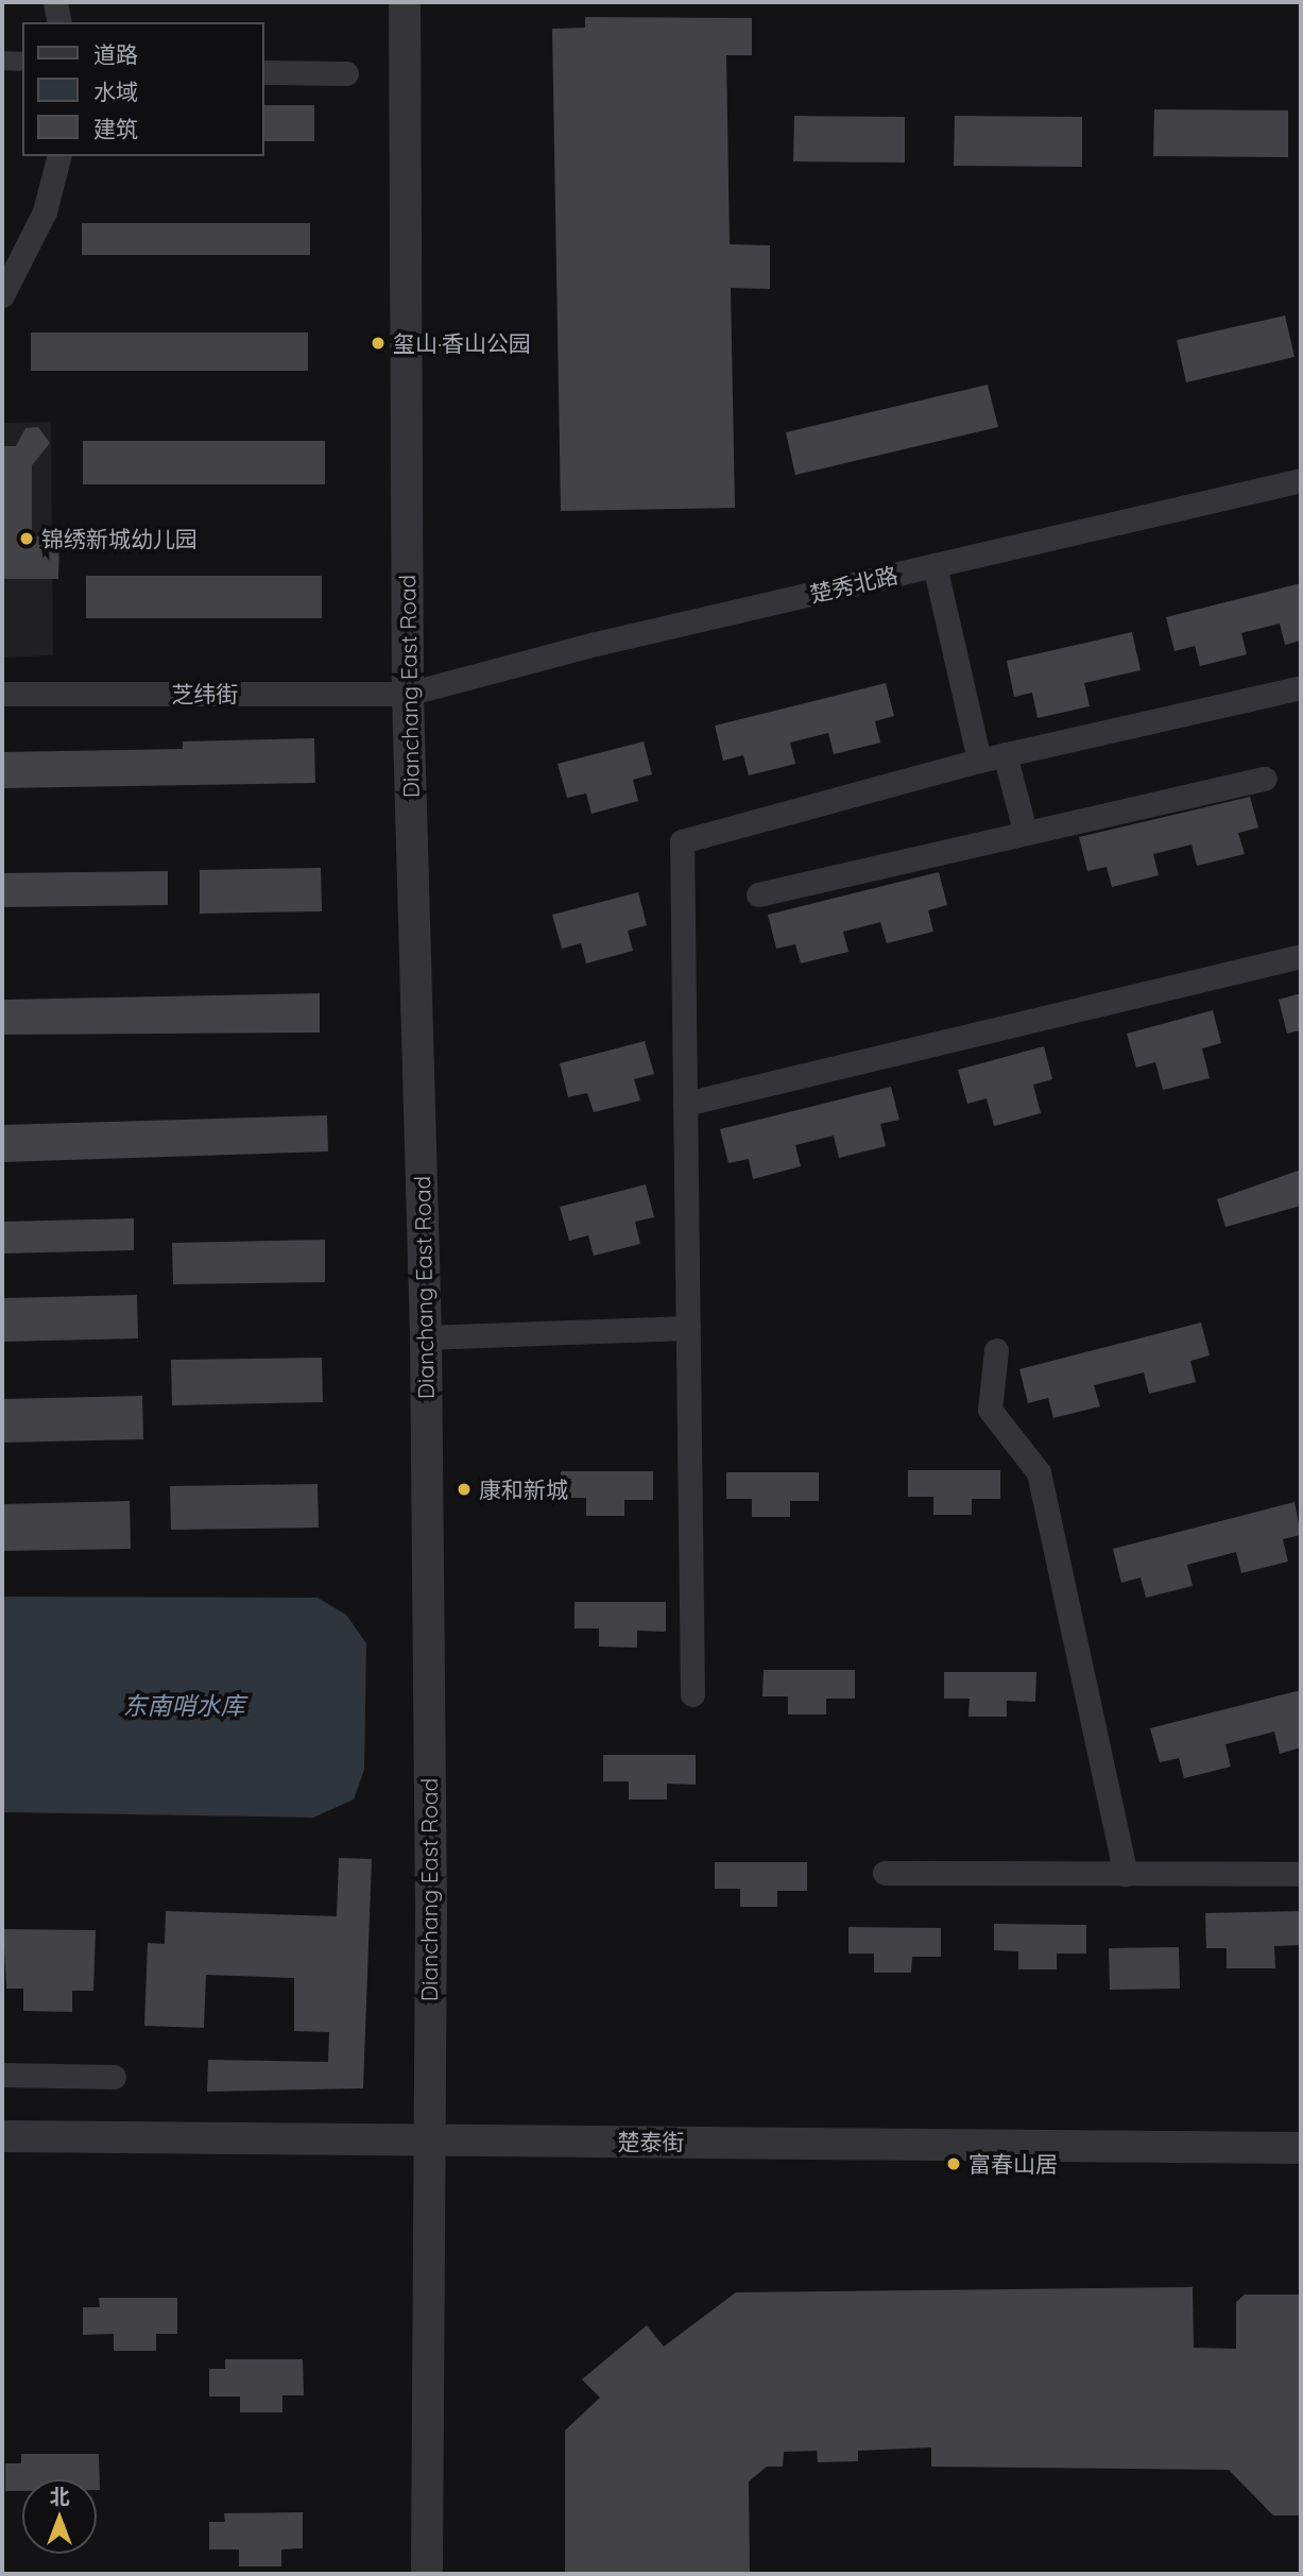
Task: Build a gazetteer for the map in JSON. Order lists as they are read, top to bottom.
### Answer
{
  "streets": {
    "street": [
      "楚秀北路",
      "Dianchang East Road",
      "芝纬街",
      "楚泰街"
    ]
  },
  "crossings": [
    ["楚秀北路", "Dianchang East Road"],
    ["楚秀北路", "芝纬街"],
    ["Dianchang East Road", "芝纬街"],
    ["Dianchang East Road", "楚泰街"]
  ],
  "water": ["东南哨水库"],
  "places": [
    "玺山·香山公园",
    "锦绣新城幼儿园",
    "康和新城",
    "富春山居"
  ],
  "legend": ["道路", "水域", "建筑"],
  "north": "top"
}
